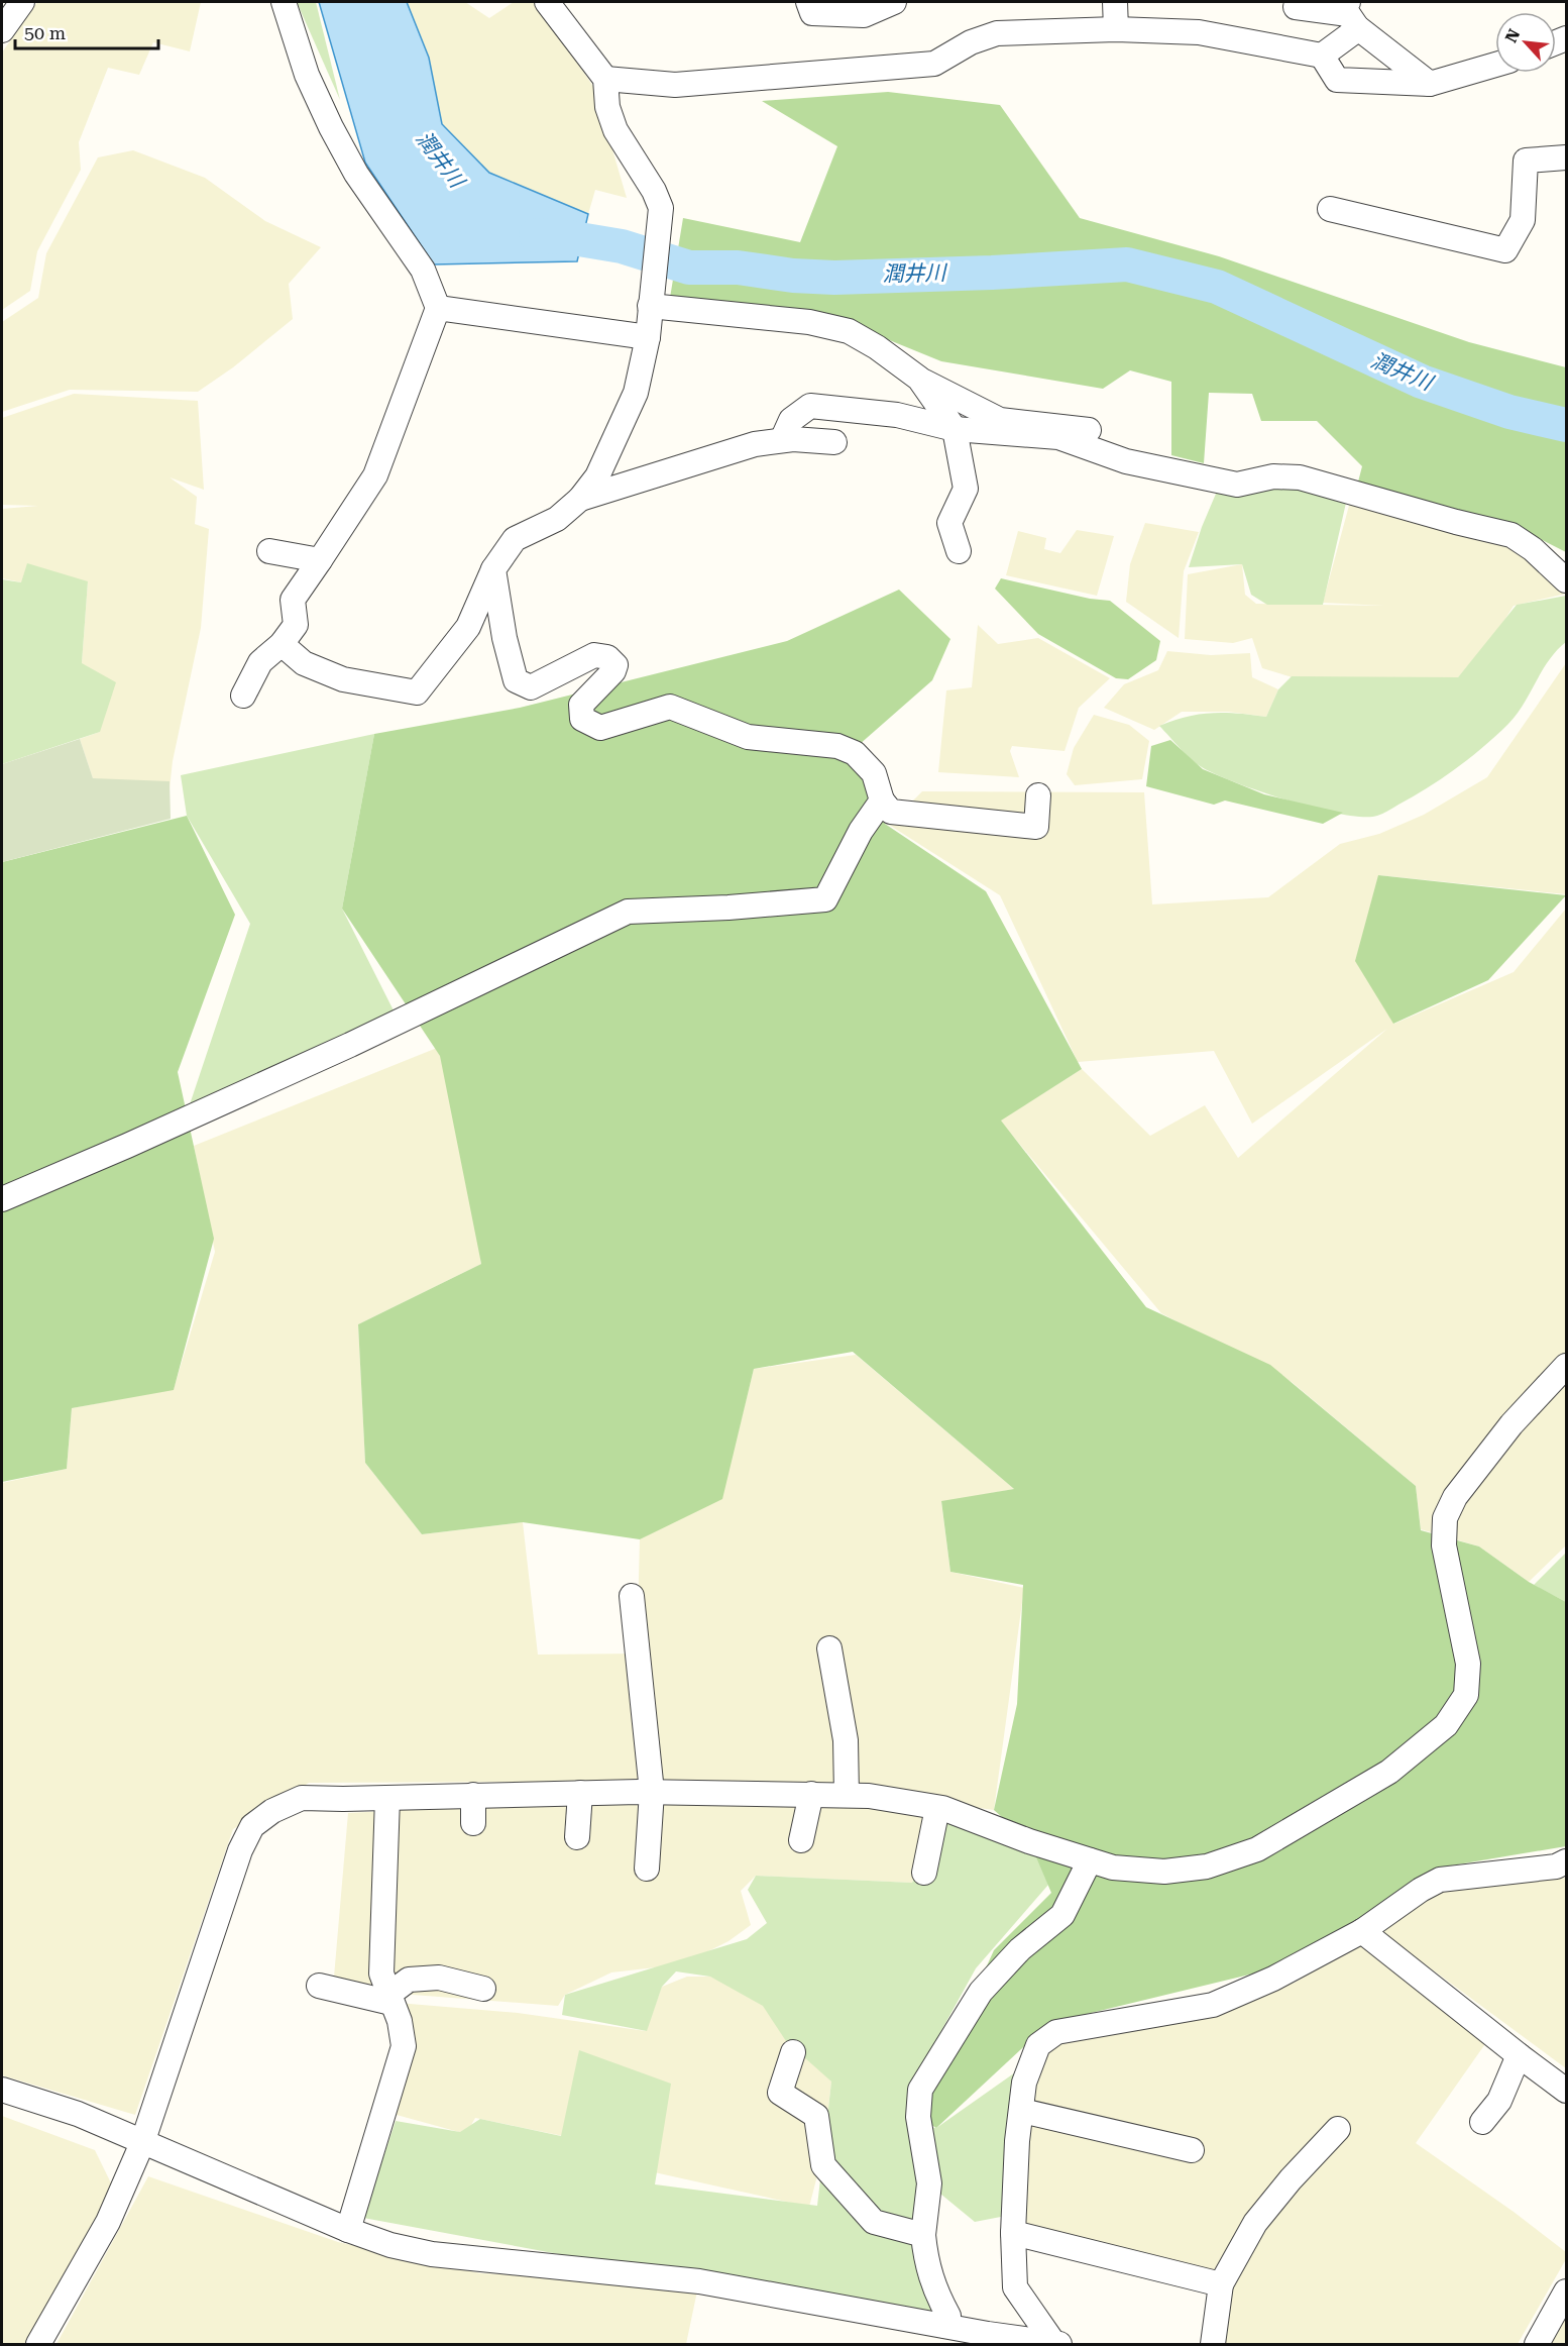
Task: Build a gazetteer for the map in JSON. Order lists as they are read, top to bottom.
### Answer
{
  "water": ["潤井川"],
  "scale_bar": "50 m",
  "north": "top left"
}
